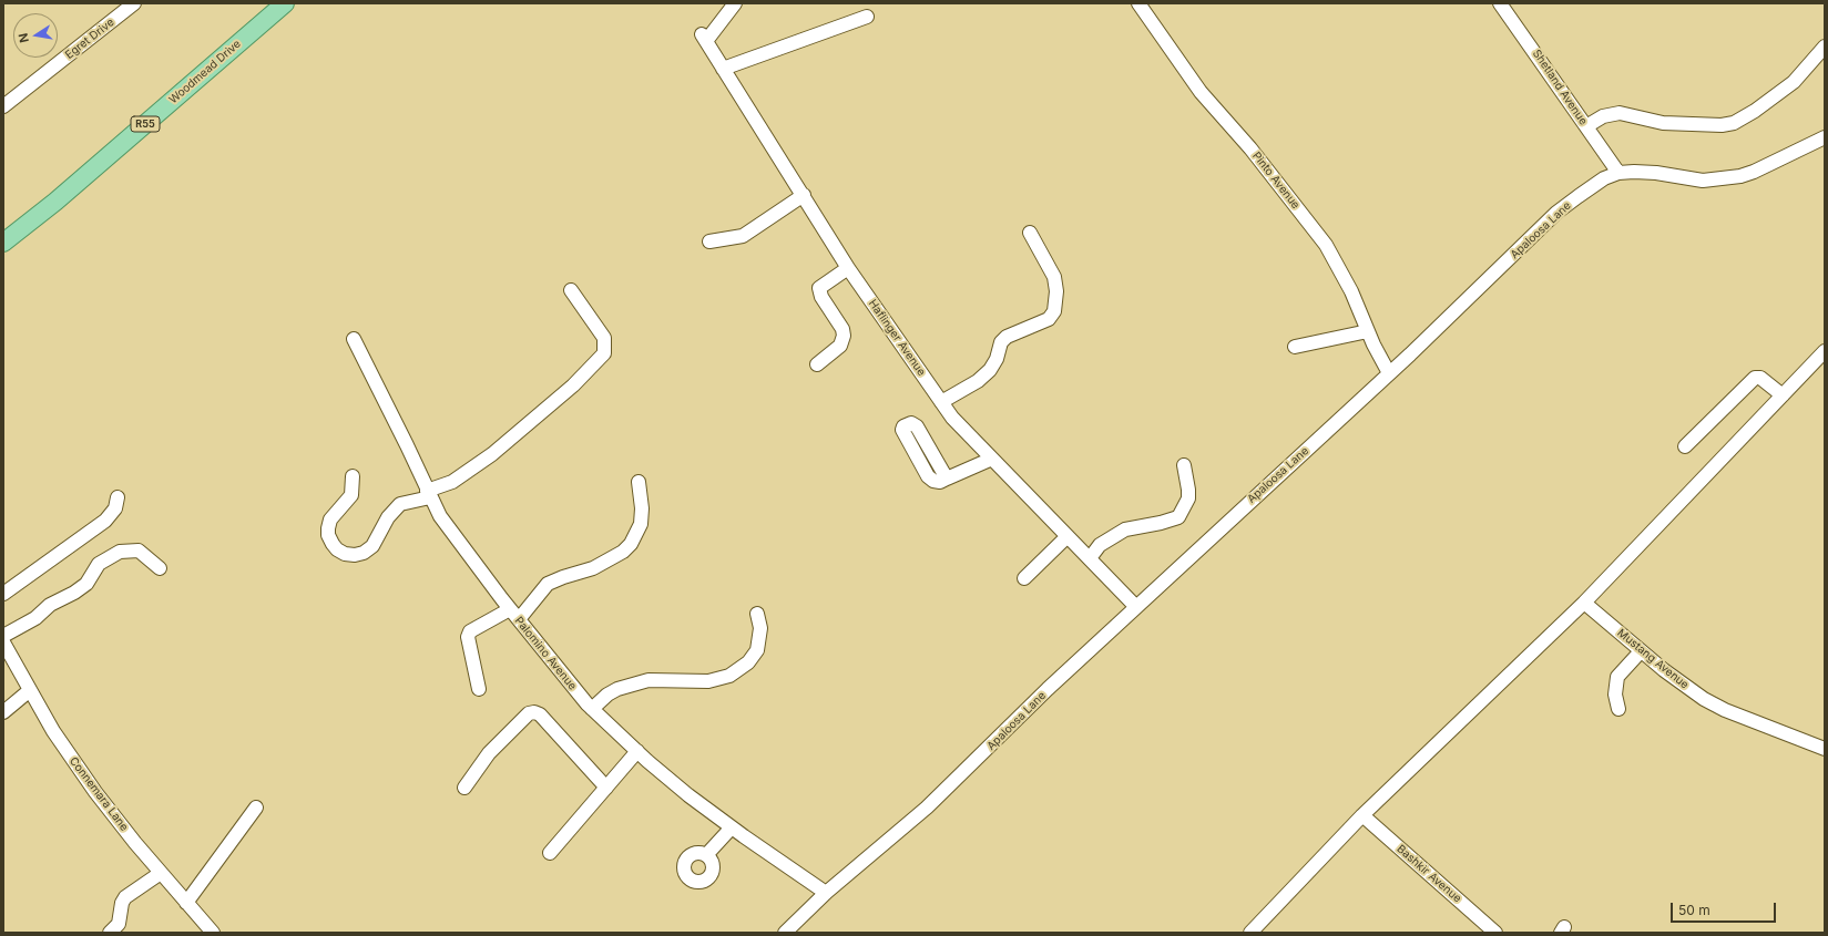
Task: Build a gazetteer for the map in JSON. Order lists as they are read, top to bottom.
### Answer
{
  "streets": {
    "main road": ["Woodmead Drive", "R55"],
    "street": [
      "Egret Drive",
      "Shetland Avenue",
      "Pinto Avenue",
      "Apaloosa Lane",
      "Haflinger Avenue",
      "Palomino Avenue",
      "Mustang Avenue",
      "Connemara Lane",
      "Bashkir Avenue"
    ]
  },
  "crossings": [
    ["Shetland Avenue", "Apaloosa Lane"],
    ["Pinto Avenue", "Apaloosa Lane"],
    ["Apaloosa Lane", "Haflinger Avenue"],
    ["Apaloosa Lane", "Palomino Avenue"]
  ],
  "scale_bar": "50 m",
  "north": "left"
}
